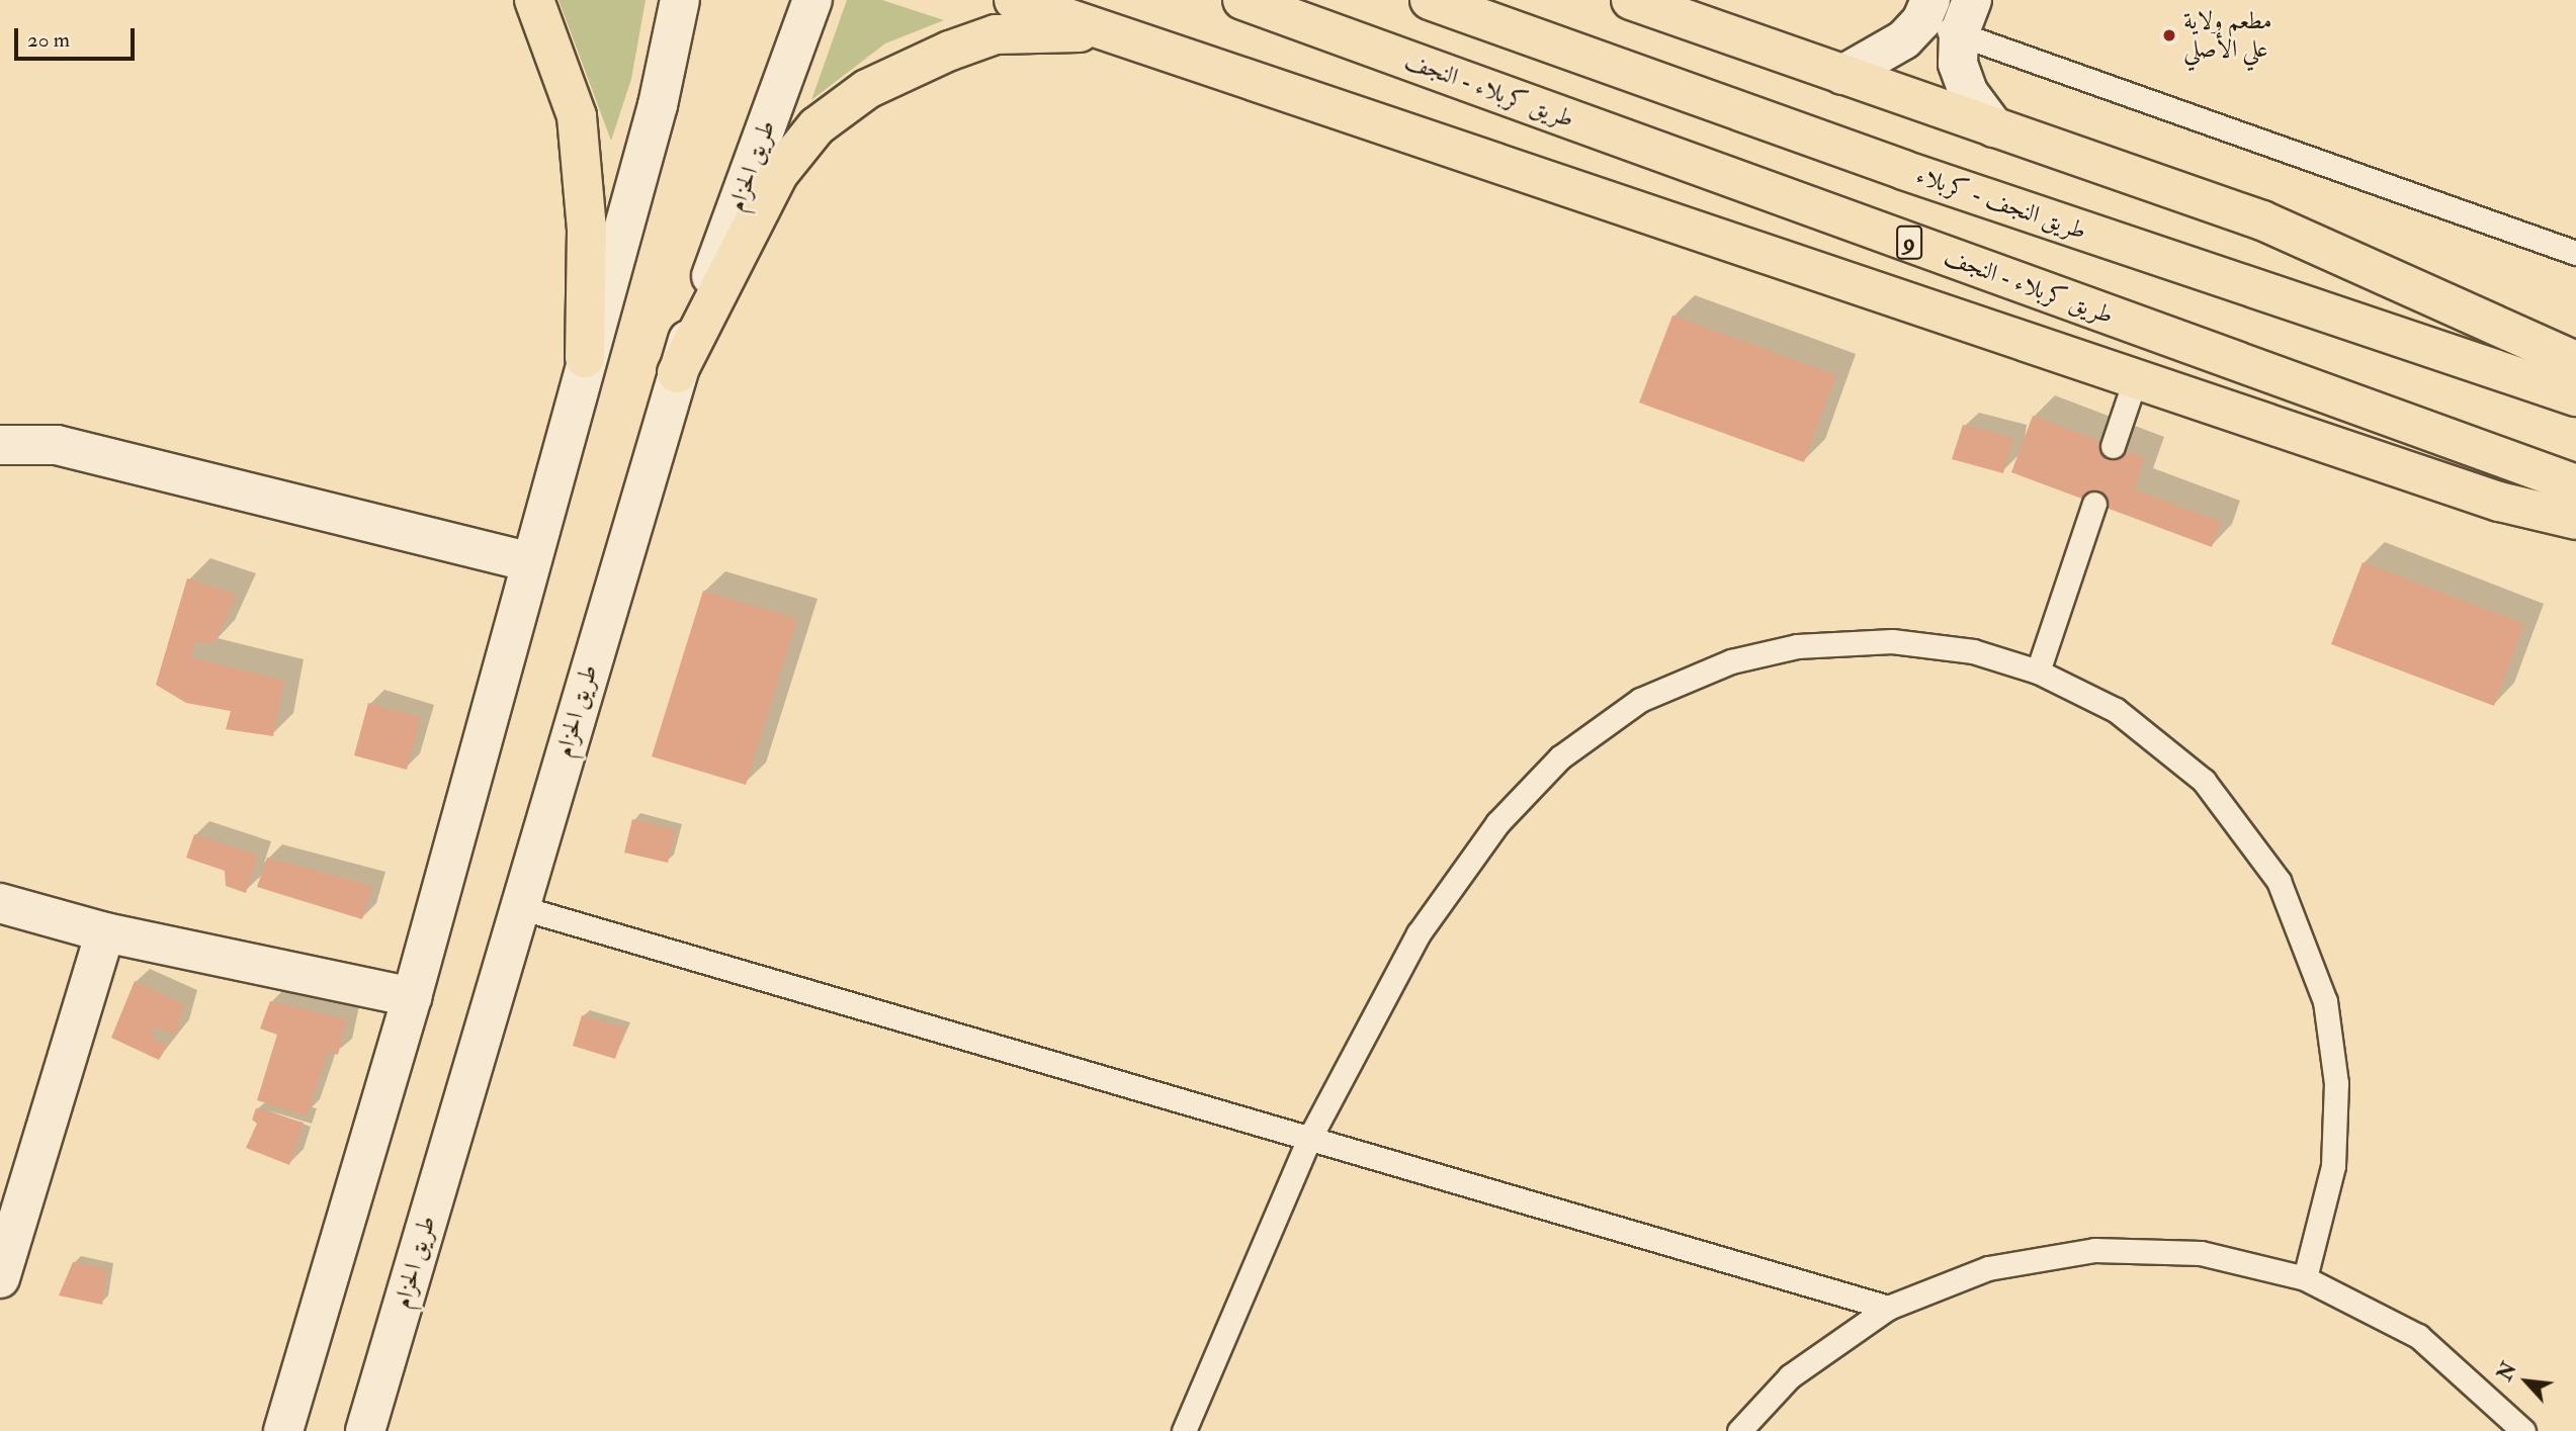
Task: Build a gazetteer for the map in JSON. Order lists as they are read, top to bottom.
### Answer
{
  "streets": {
    "highway": ["طريق کربلاء - النجف", "طريق النجف - کربلاء", "9"],
    "main road": ["طريق الحزام"]
  },
  "places": ["مطعم ولاية علي الأصلي"],
  "scale_bar": "20 m",
  "north": "top left"
}
